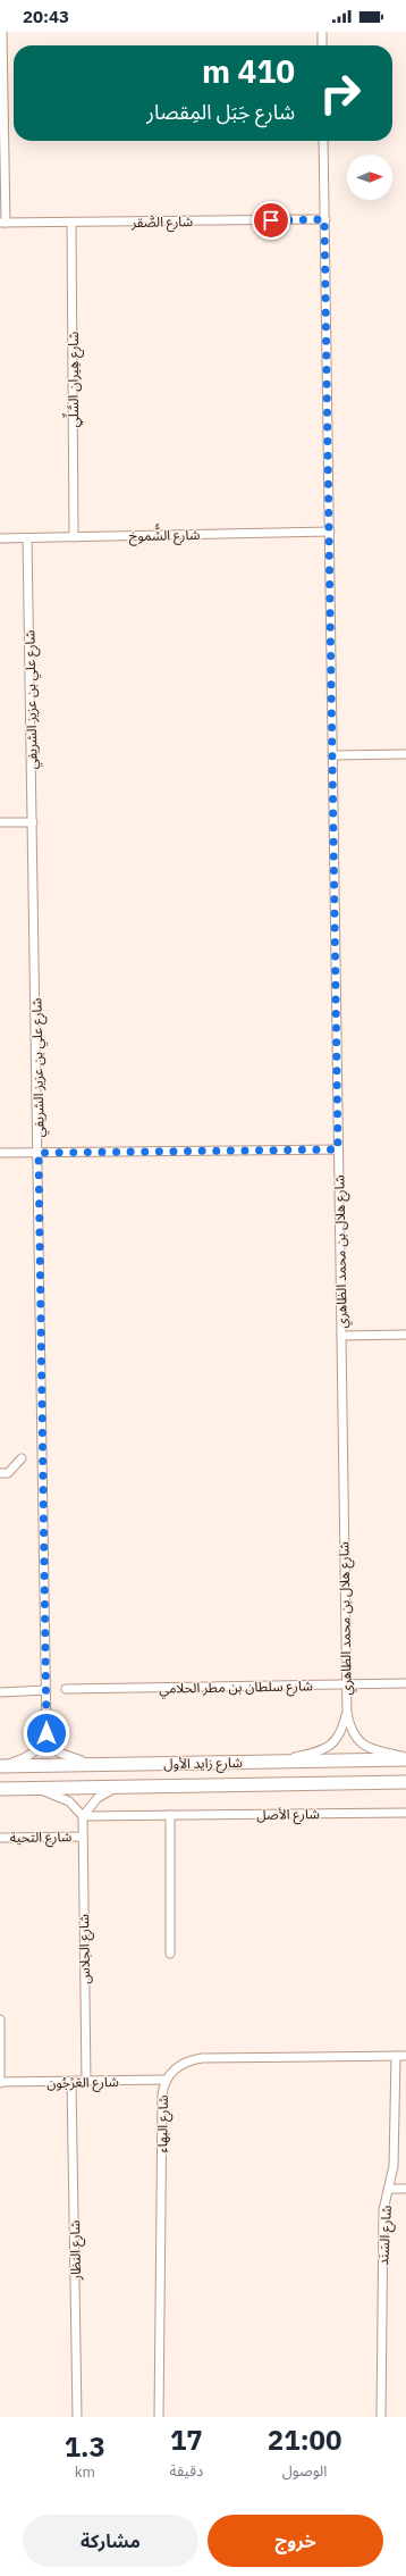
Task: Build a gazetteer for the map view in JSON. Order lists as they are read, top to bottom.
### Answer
{
  "streets": {
    "main road": ["شارع زايد الأول"],
    "street": [
      "شارع الصَّقر",
      "شارع هِيران السَّلِّي",
      "شارع الشُّموخ",
      "شارع علي بن عزيز الشريفي",
      "شارع هلال بن محمد الظاهري",
      "شارع سلطان بن مطر الحلامي",
      "شارع الأصل",
      "شارع التحية",
      "شارع الجلاس",
      "شارع العَرْجُون",
      "شارع البهاء",
      "شارع السَنَد",
      "شارع النظار"
    ]
  },
  "crossings": [
    ["شارع الصَّقر", "شارع هِيران السَّلِّي"],
    ["شارع الصَّقر", "شارع هلال بن محمد الظاهري"],
    ["شارع هِيران السَّلِّي", "شارع الشُّموخ"],
    ["شارع الشُّموخ", "شارع علي بن عزيز الشريفي"],
    ["شارع الشُّموخ", "شارع هلال بن محمد الظاهري"],
    ["شارع هلال بن محمد الظاهري", "شارع سلطان بن مطر الحلامي"],
    ["شارع هلال بن محمد الظاهري", "شارع زايد الأول"],
    ["شارع الأصل", "شارع الجلاس"],
    ["شارع التحية", "شارع الجلاس"],
    ["شارع الجلاس", "شارع العَرْجُون"],
    ["شارع العَرْجُون", "شارع البهاء"],
    ["شارع العَرْجُون", "شارع النظار"],
    ["شارع البهاء", "شارع السَنَد"]
  ],
  "north": "right",
  "page": {
    "status": "20:43",
    "turn": ["410 m", "شارع جَبَل المِقصار"],
    "eta": [
      "21:00",
      "الوصول",
      "17",
      "دقيقة",
      "1.3",
      "km"
    ],
    "buttons": ["خروج", "مشاركة"]
  }
}
